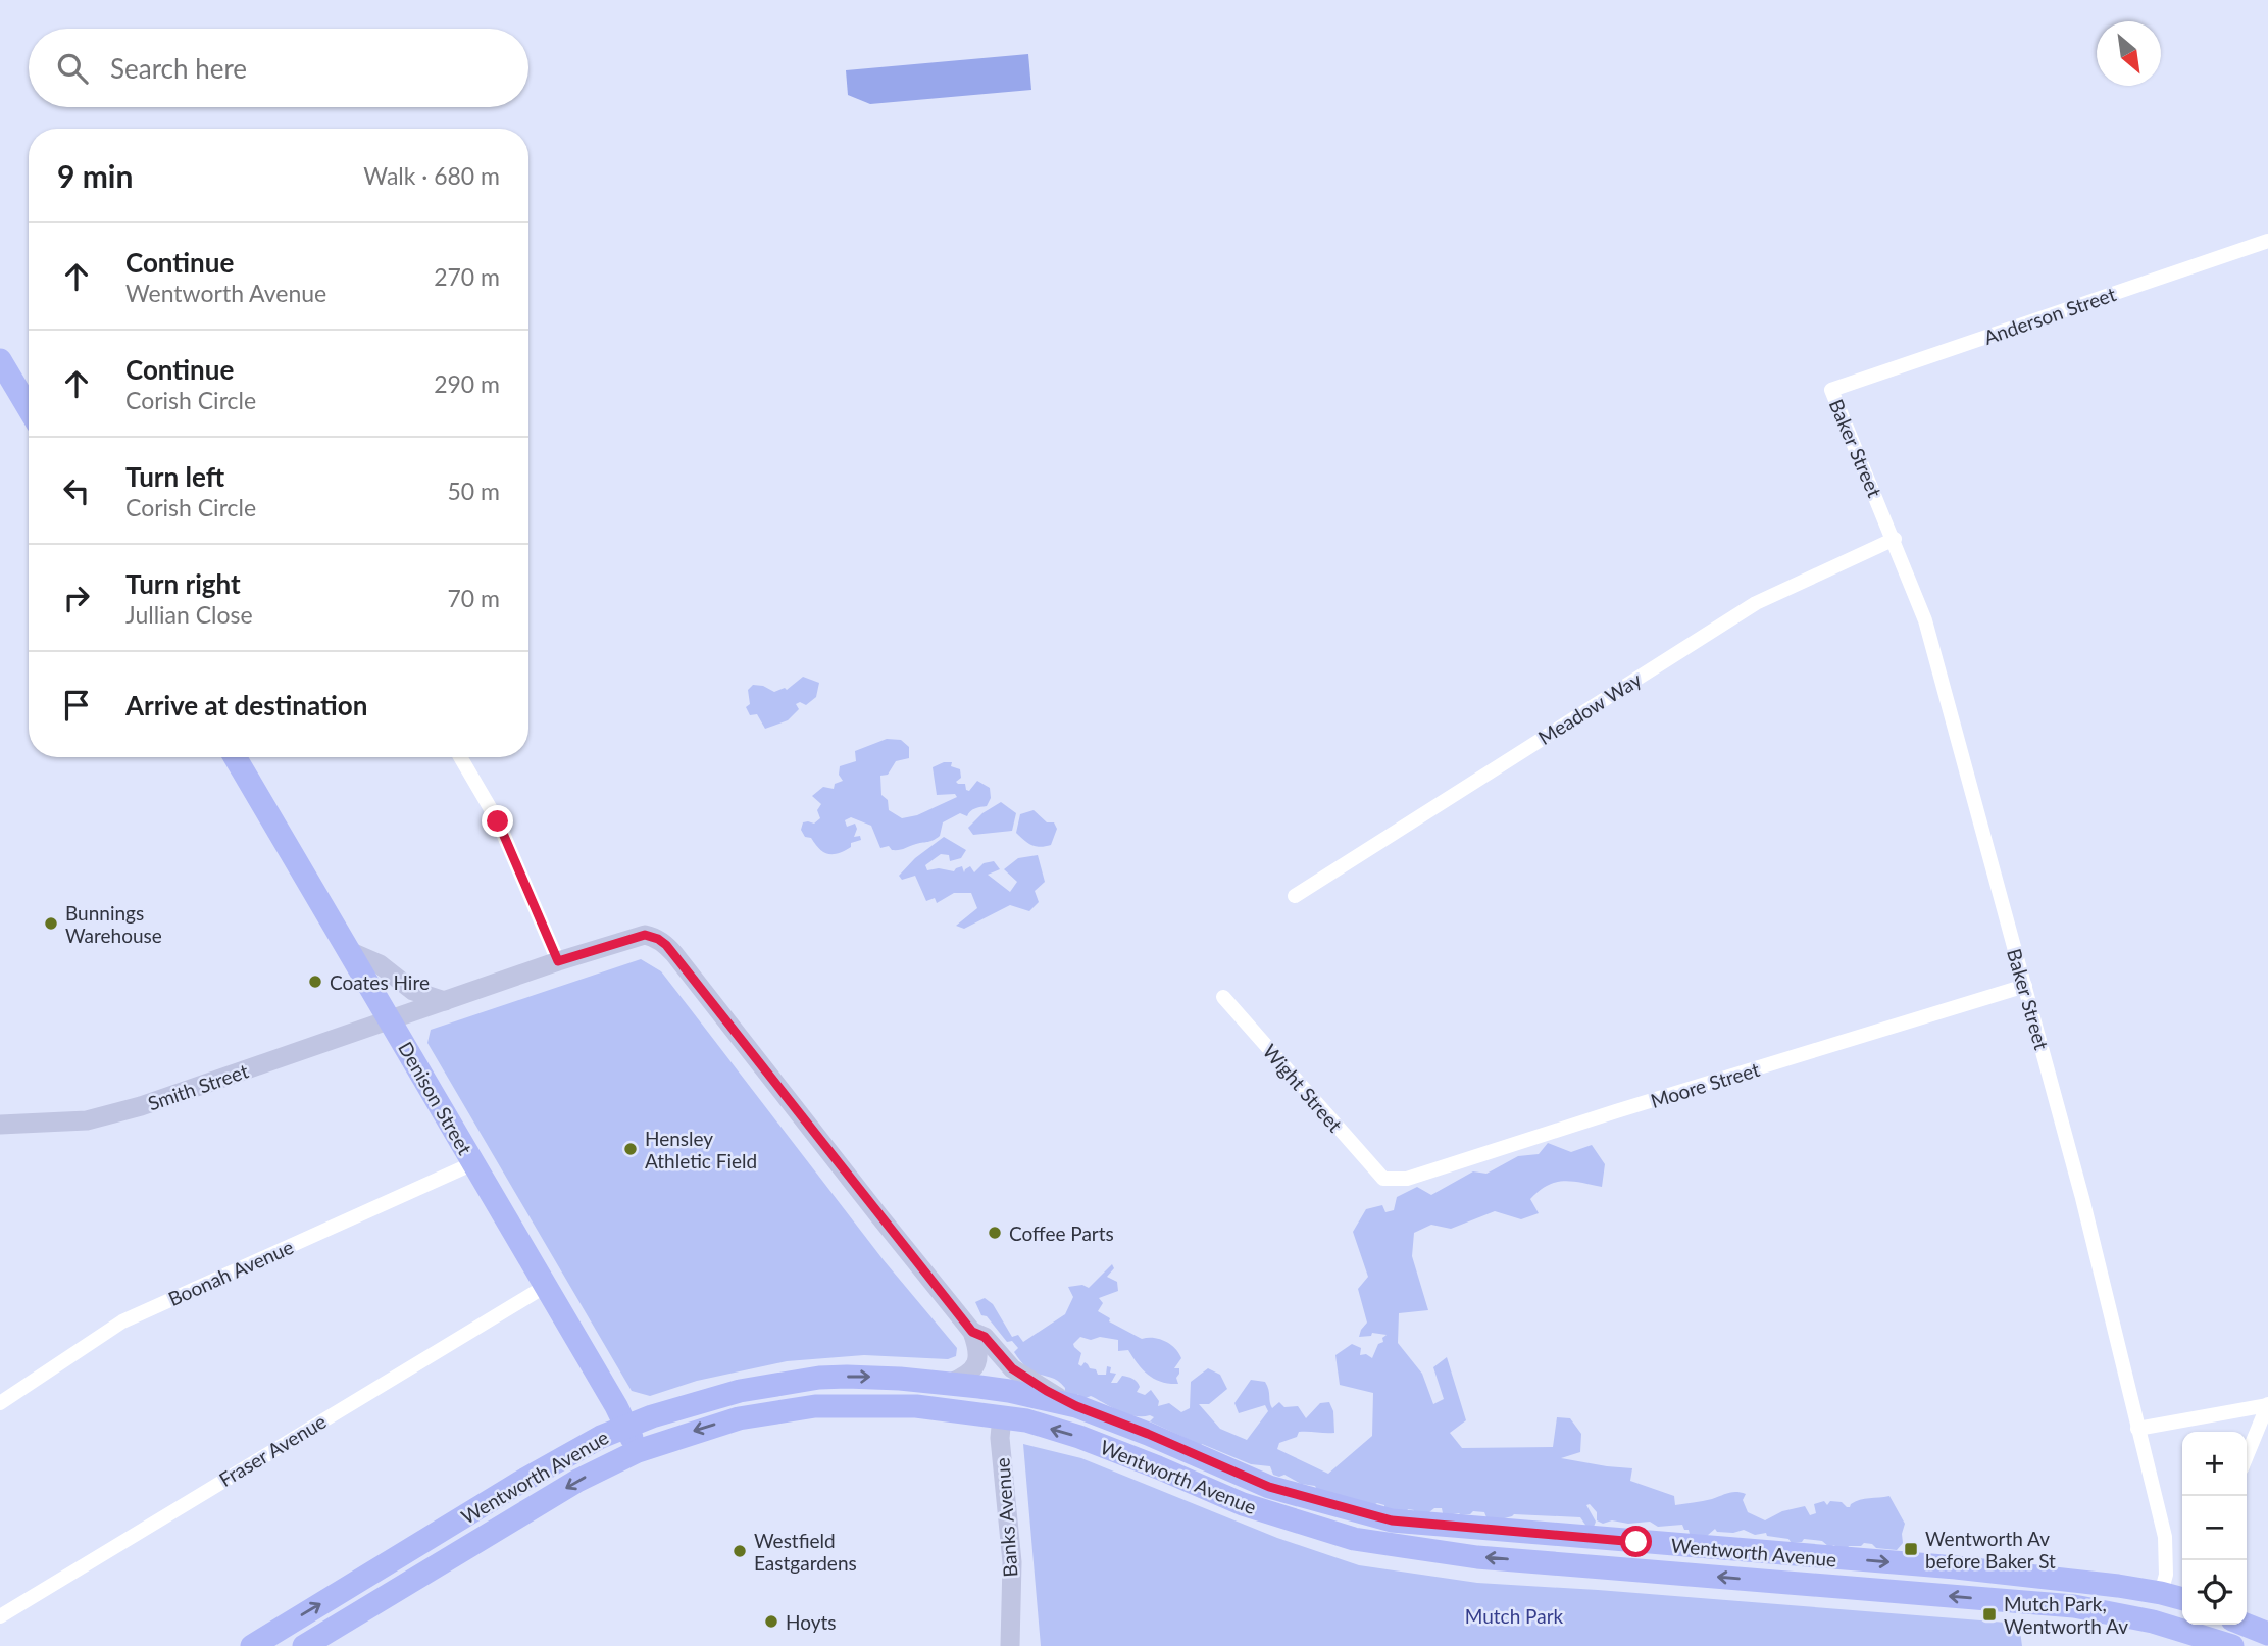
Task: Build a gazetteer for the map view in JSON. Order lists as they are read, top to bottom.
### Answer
{
  "streets": {
    "main road": [
      "Baker Street",
      "Denison Street",
      "Wentworth Avenue",
      "Banks Avenue"
    ],
    "street": [
      "Anderson Street",
      "Meadow Way",
      "Moore Street",
      "Smith Street",
      "Wight Street",
      "Boonah Avenue",
      "Fraser Avenue"
    ]
  },
  "crossings": [
    ["Anderson Street", "Baker Street"],
    ["Baker Street", "Meadow Way"],
    ["Baker Street", "Moore Street"],
    ["Baker Street", "Wentworth Avenue"],
    ["Moore Street", "Wight Street"],
    ["Smith Street", "Denison Street"],
    ["Smith Street", "Wentworth Avenue"],
    ["Denison Street", "Boonah Avenue"],
    ["Denison Street", "Fraser Avenue"],
    ["Denison Street", "Wentworth Avenue"],
    ["Wentworth Avenue", "Banks Avenue"]
  ],
  "parks": ["Mutch Park"],
  "places": {
    "other": [
      "Bunnings Warehouse",
      "Coates Hire",
      "Hensley Athletic Field",
      "Coffee Parts",
      "Westfield Eastgardens",
      "Hoyts"
    ],
    "transit": ["Wentworth Av before Baker St", "Mutch Park, Wentworth Av"]
  },
  "north": "bottom right",
  "page": {
    "search": "Search here",
    "heading": ["9 min", "Walk · 680 m"],
    "list": [
      ["Continue", "Wentworth Avenue", "270 m"],
      ["Continue", "Corish Circle", "290 m"],
      ["Turn left", "Corish Circle", "50 m"],
      ["Turn right", "Jullian Close", "70 m"],
      "Arrive at destination"
    ],
    "map_buttons": ["+", "−"]
  }
}
